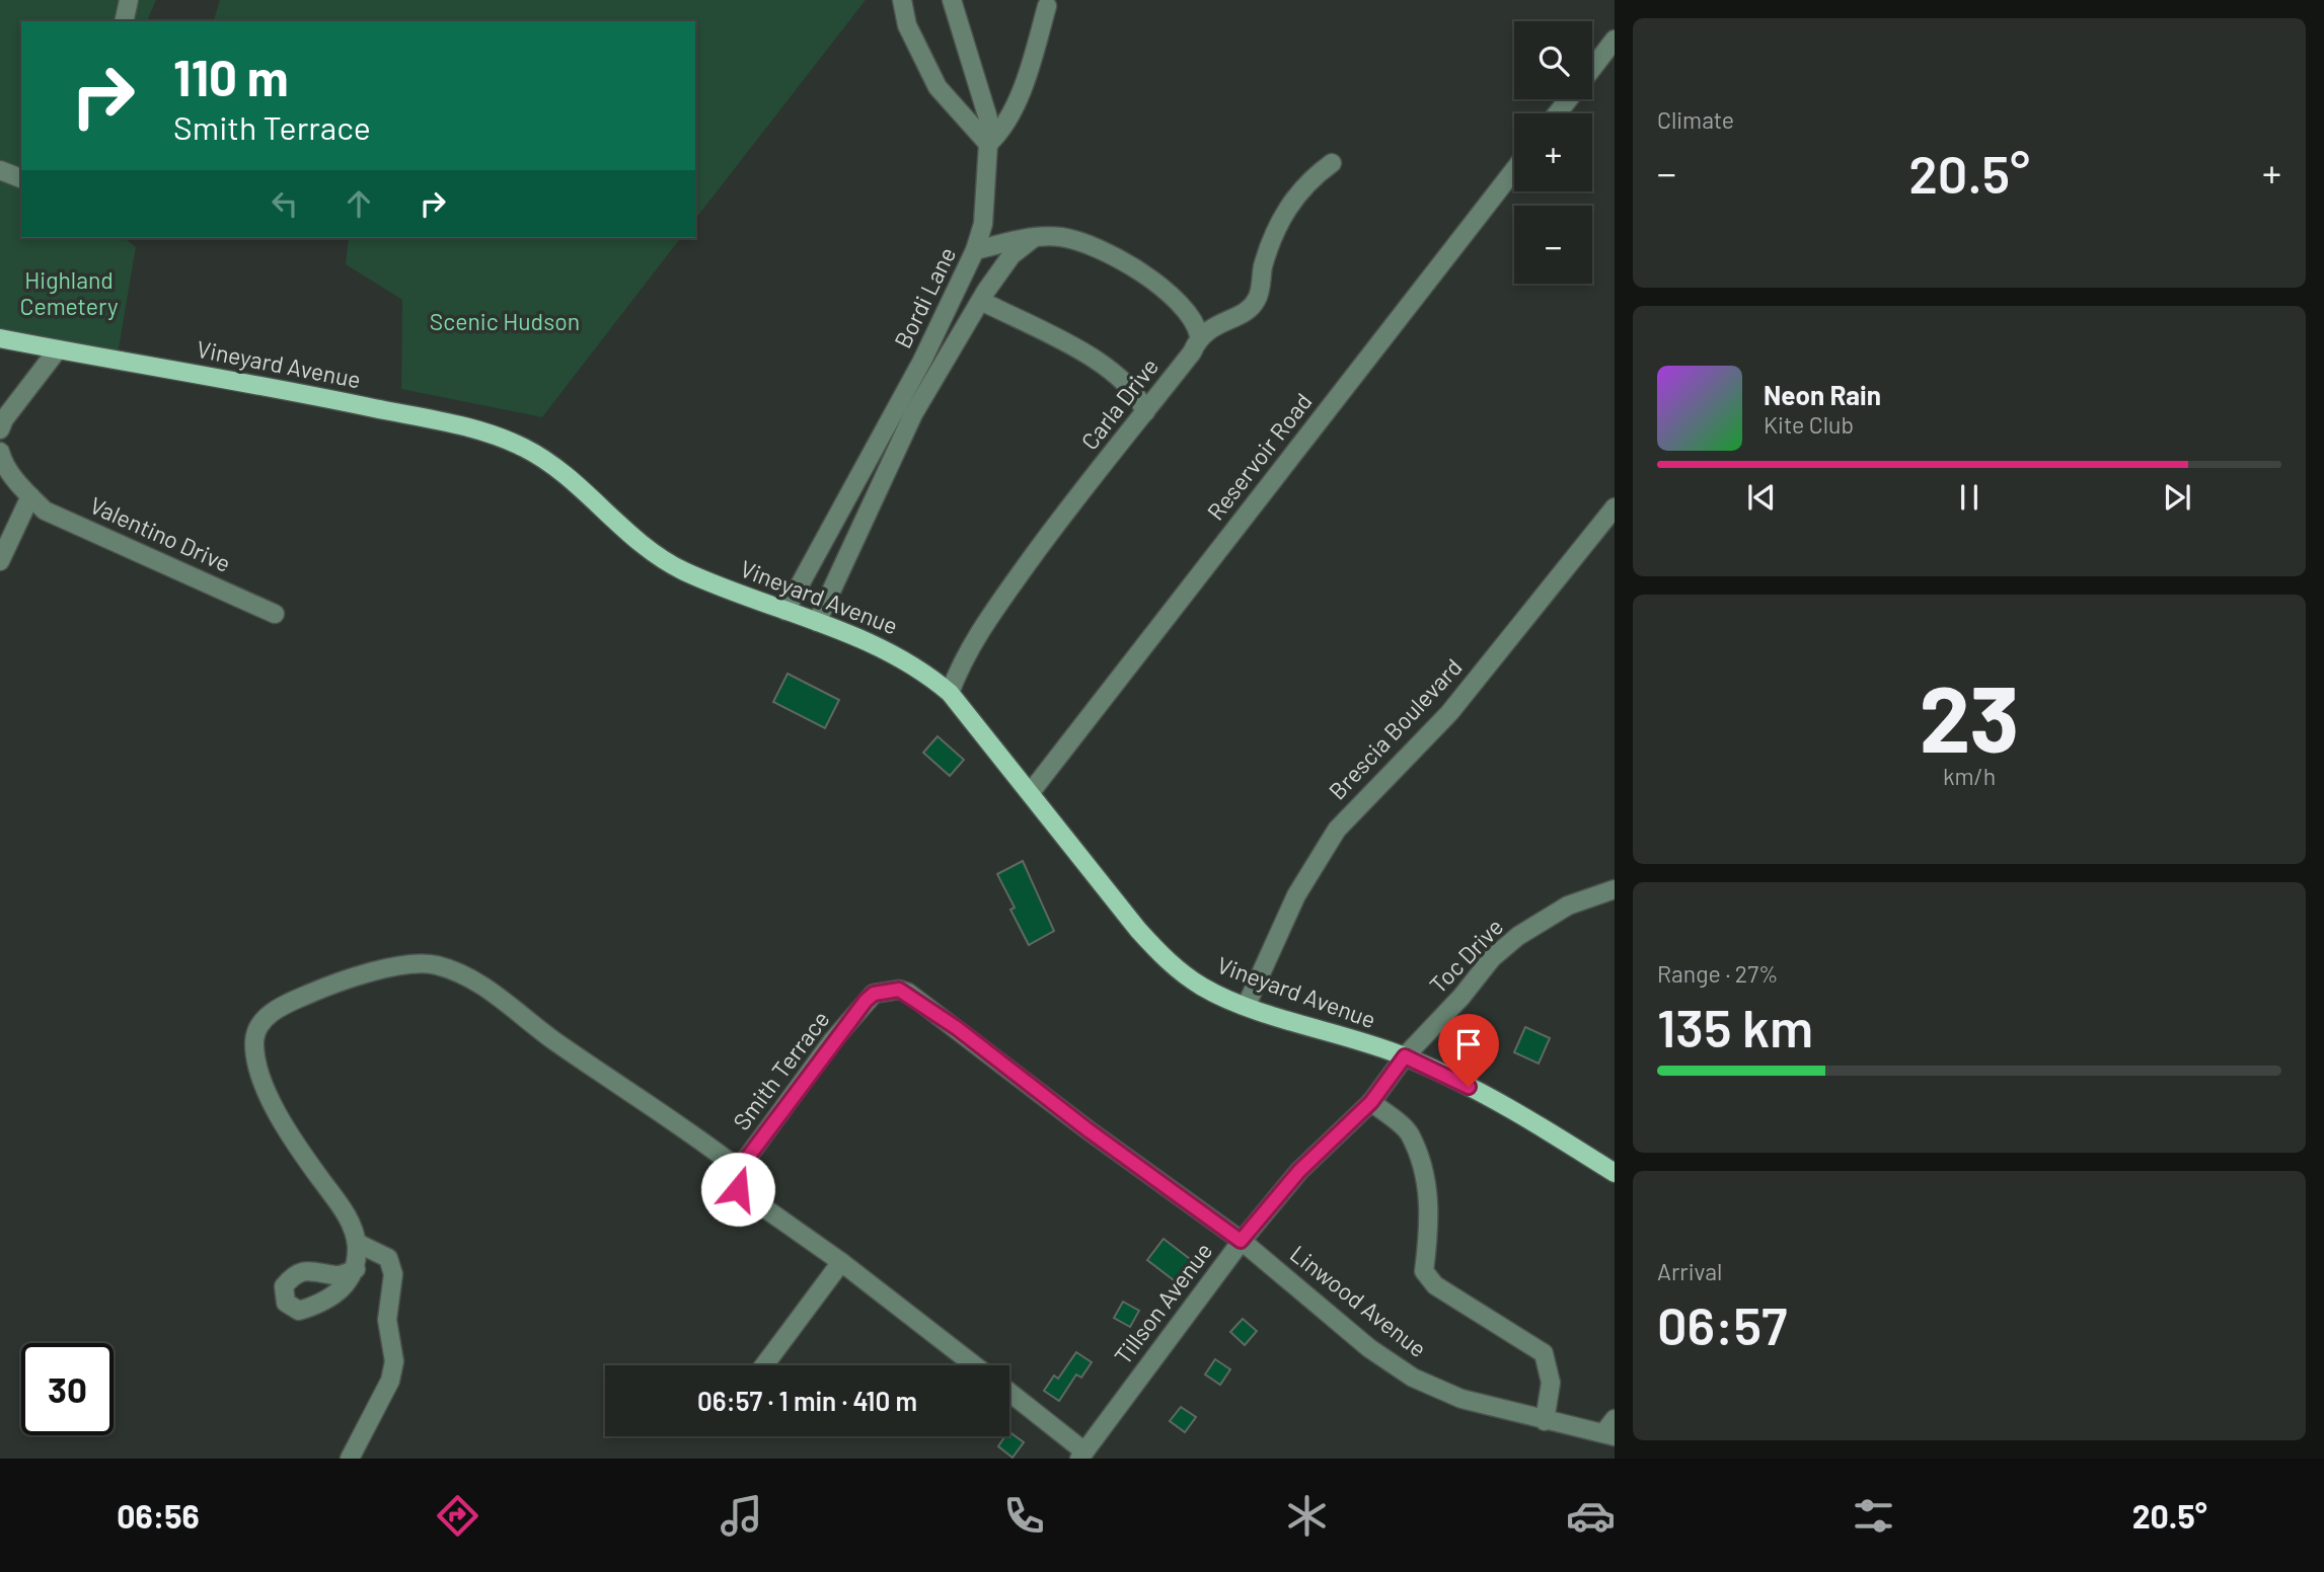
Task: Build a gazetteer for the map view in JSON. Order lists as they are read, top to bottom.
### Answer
{
  "streets": {
    "main road": ["Vineyard Avenue"],
    "street": [
      "Bordi Lane",
      "Carla Drive",
      "Reservoir Road",
      "Valentino Drive",
      "Brescia Boulevard",
      "Toc Drive",
      "Smith Terrace",
      "Linwood Avenue",
      "Tillson Avenue"
    ]
  },
  "crossings": [
    ["Bordi Lane", "Vineyard Avenue"],
    ["Vineyard Avenue", "Carla Drive"],
    ["Vineyard Avenue", "Reservoir Road"],
    ["Vineyard Avenue", "Brescia Boulevard"],
    ["Vineyard Avenue", "Toc Drive"],
    ["Vineyard Avenue", "Tillson Avenue"],
    ["Toc Drive", "Tillson Avenue"],
    ["Smith Terrace", "Linwood Avenue"],
    ["Smith Terrace", "Tillson Avenue"],
    ["Linwood Avenue", "Tillson Avenue"]
  ],
  "parks": ["Highland Cemetery", "Scenic Hudson"],
  "page": {
    "tile": [
      "Climate",
      ["23", "km/h"],
      ["Range · 27%", "135 km"],
      ["Arrival", "06:57"]
    ],
    "map_buttons": ["+", "−"],
    "turn": ["110 m", "Smith Terrace"],
    "heat": ["−", "20.5°", "+"],
    "song": ["Neon Rain", "Kite Club"],
    "limit": "30",
    "trip": "06:57 · 1 min · 410 m",
    "tabs": ["06:56", "20.5°"]
  }
}
